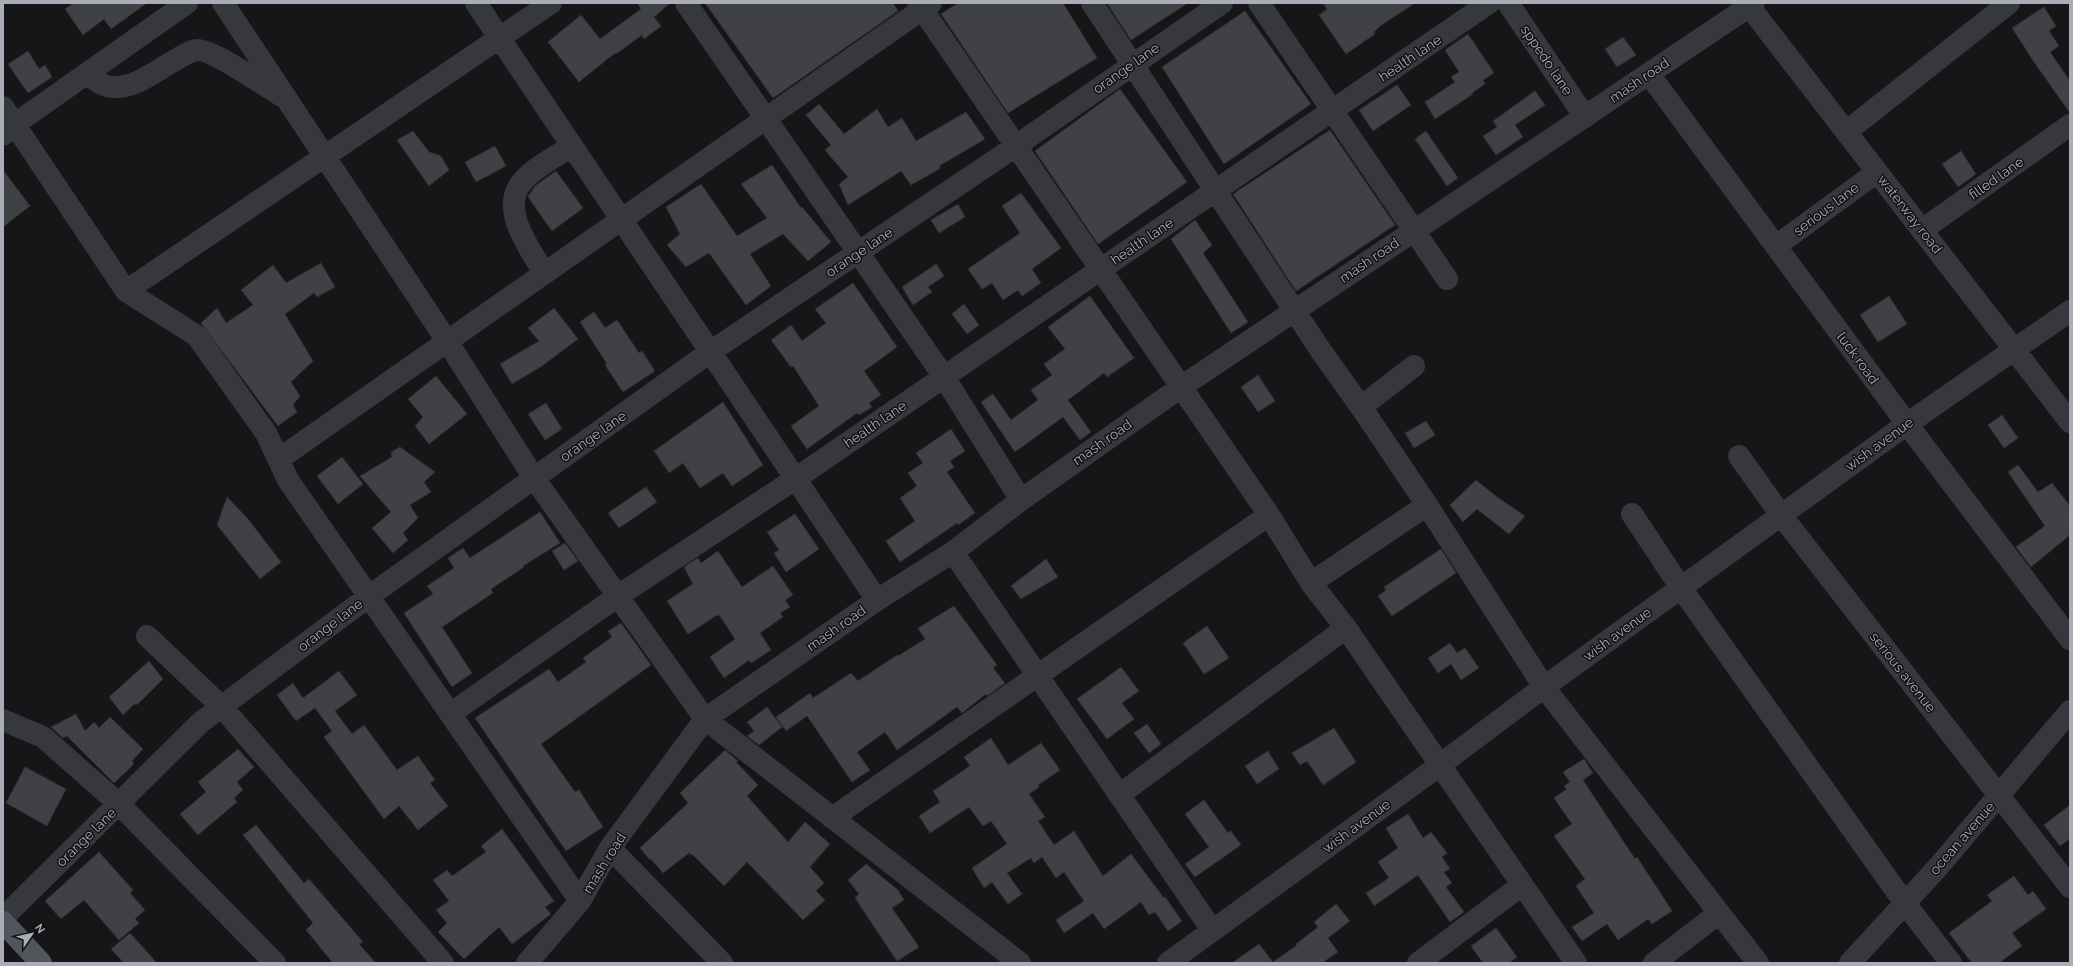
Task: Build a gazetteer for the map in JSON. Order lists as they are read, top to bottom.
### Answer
{
  "streets": {
    "street": [
      "health lane",
      "sppedo lane",
      "orange lane",
      "mash road",
      "filled lane",
      "serious lane",
      "waterway road",
      "luck road",
      "wish avenue",
      "serious avenue",
      "ocean avenue"
    ]
  },
  "crossings": [
    ["sppedo lane", "mash road"],
    ["mash road", "waterway road"],
    ["mash road", "luck road"],
    ["filled lane", "waterway road"],
    ["serious lane", "waterway road"],
    ["serious lane", "luck road"],
    ["waterway road", "wish avenue"],
    ["luck road", "wish avenue"],
    ["wish avenue", "serious avenue"],
    ["serious avenue", "ocean avenue"]
  ],
  "north": "top right"
}
